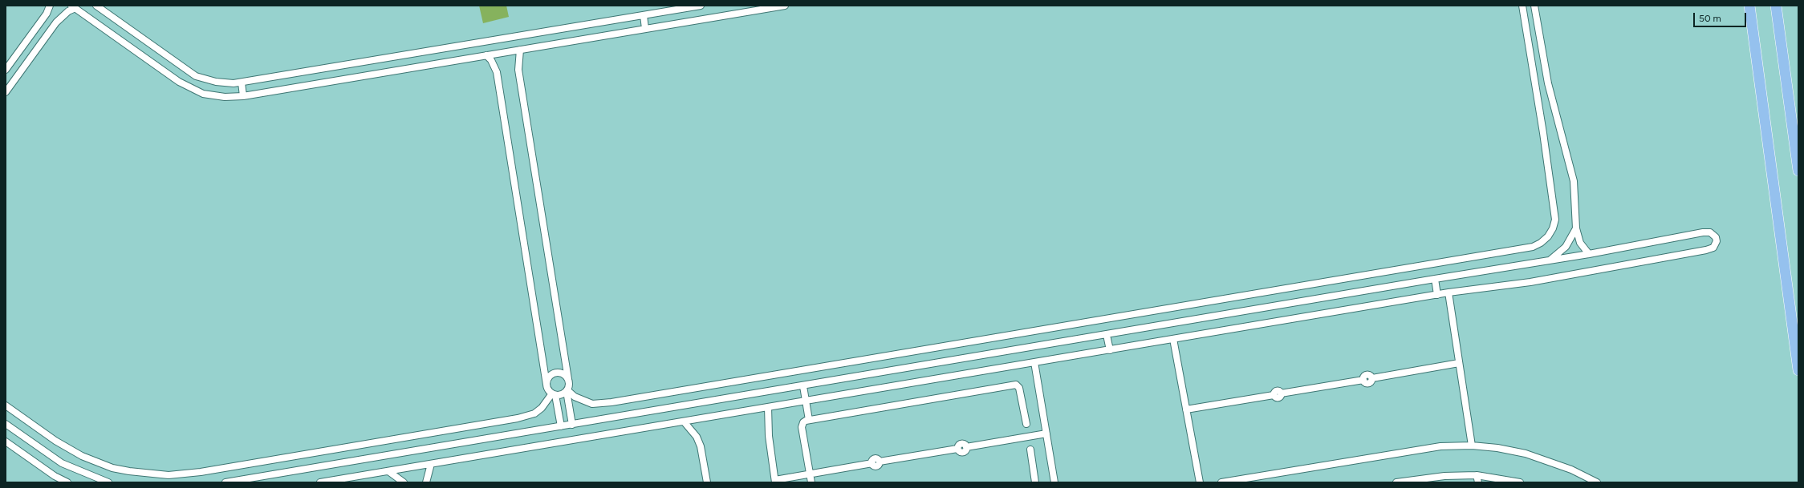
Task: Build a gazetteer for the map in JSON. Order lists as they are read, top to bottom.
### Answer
{
  "scale_bar": "50 m"
}
